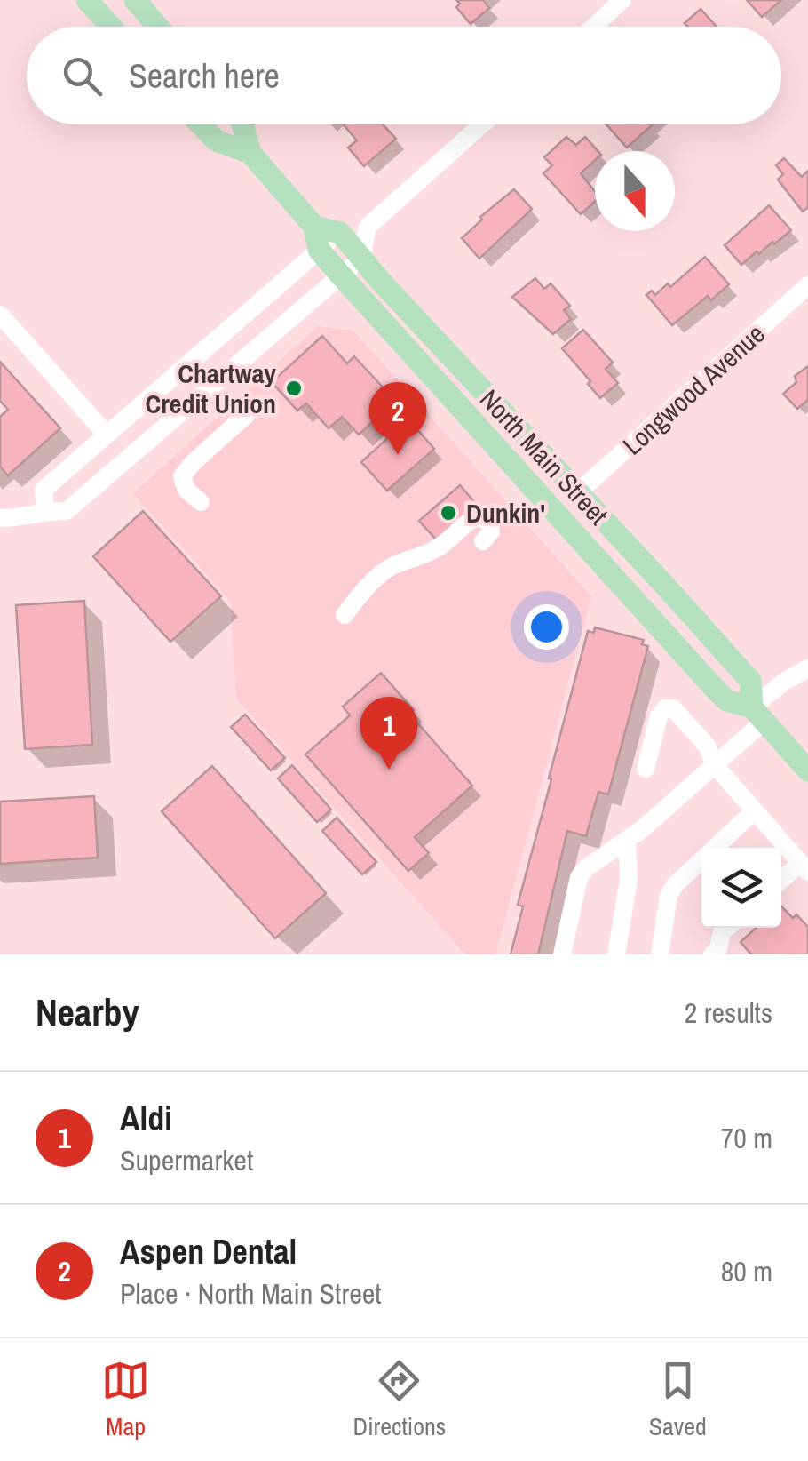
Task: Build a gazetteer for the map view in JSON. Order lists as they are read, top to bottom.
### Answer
{
  "streets": {
    "main road": ["North Main Street"],
    "street": ["Longwood Avenue"]
  },
  "crossings": [
    ["Longwood Avenue", "North Main Street"]
  ],
  "places": ["Chartway Credit Union", "Dunkin'"],
  "north": "bottom",
  "page": {
    "search": "Search here",
    "pins": ["2", "1"],
    "heading": ["Nearby", "2 results"],
    "list": [
      {
        "mark": "1",
        "name": "Aldi",
        "note": "Supermarket",
        "value": "70 m"
      },
      {
        "mark": "2",
        "name": "Aspen Dental",
        "note": "Place · North Main Street",
        "value": "80 m"
      }
    ],
    "nav": ["Map", "Directions", "Saved"]
  }
}
